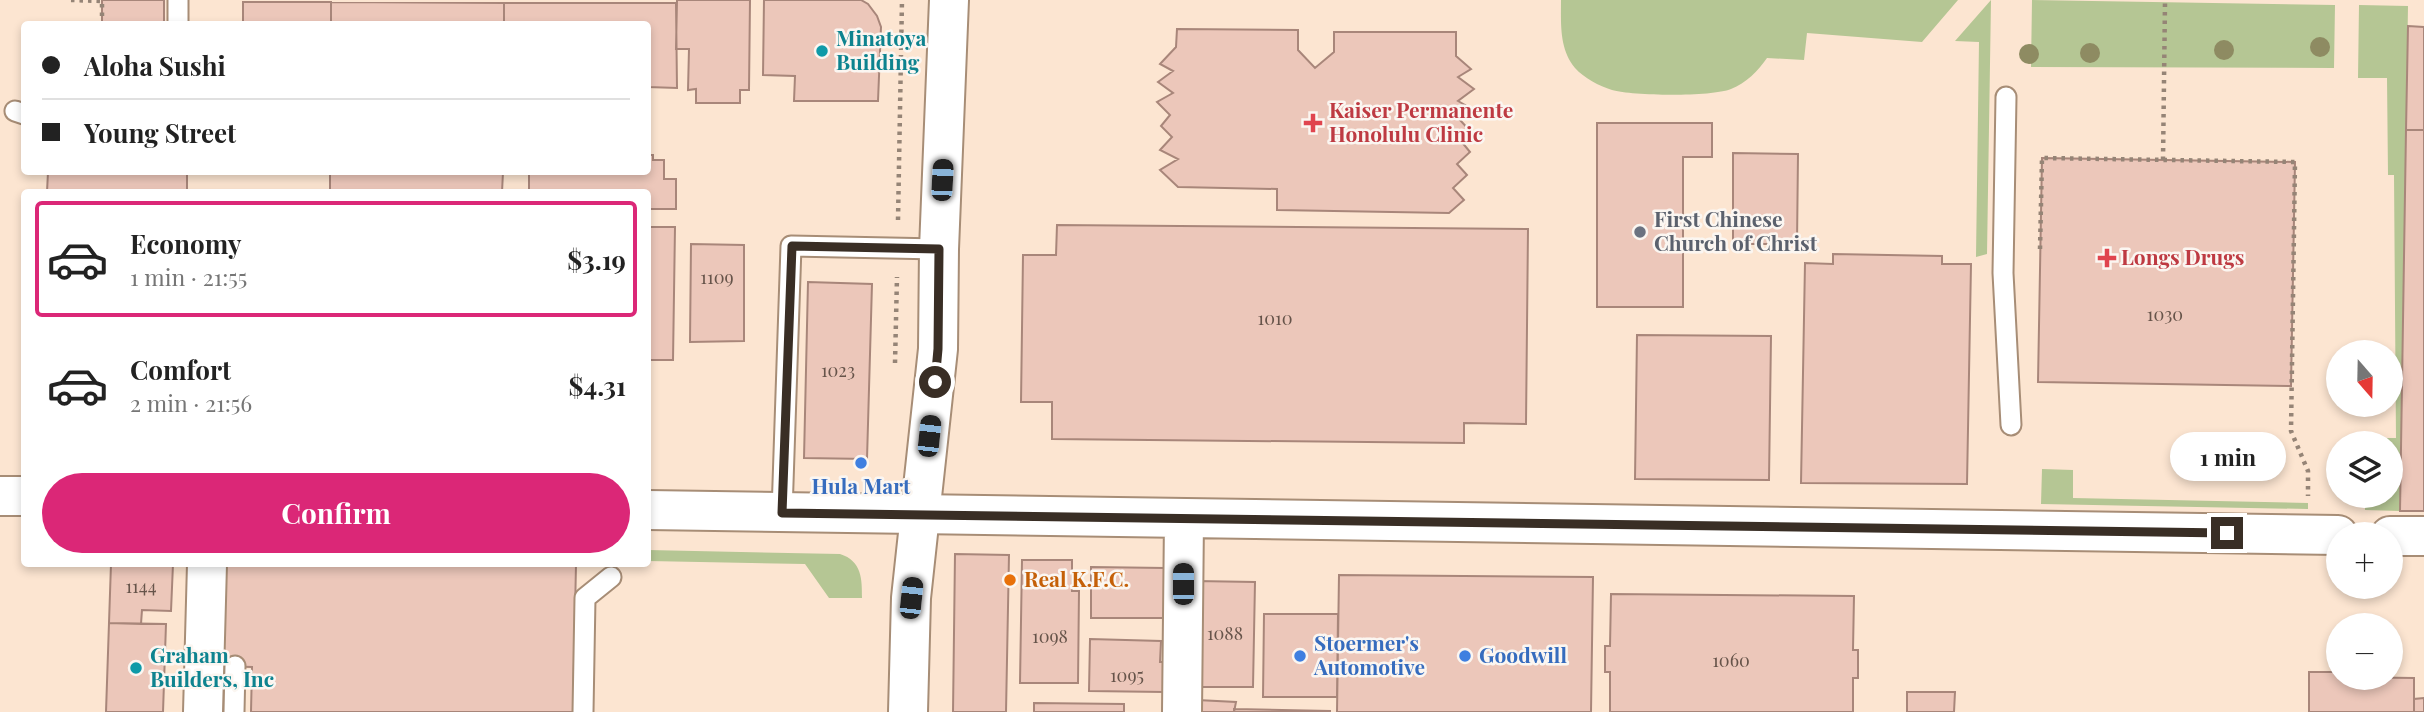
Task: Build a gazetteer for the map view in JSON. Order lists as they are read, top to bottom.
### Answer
{
  "places": {
    "other": [
      "Minatoya Building",
      "First Chinese Church of Christ",
      "Hula Mart",
      "Real K.F.C.",
      "Stoermer's Automotive",
      "Goodwill",
      "Graham Builders, Inc"
    ],
    "health": ["Kaiser Permanente Honolulu Clinic", "Longs Drugs"]
  },
  "house_numbers": [
    "1109",
    "1030",
    "1010",
    "1023",
    "1144",
    "1088",
    "1098",
    "1060",
    "1095"
  ],
  "north": "bottom",
  "page": {
    "banner": ["Aloha Sushi", "Young Street"],
    "list": [
      {
        "name": "Economy",
        "note": "1 min · 21:55",
        "value": "$3.19"
      },
      {
        "name": "Comfort",
        "note": "2 min · 21:56",
        "value": "$4.31"
      }
    ],
    "map_buttons": ["+", "−"],
    "bubble": "1 min",
    "buttons": "Confirm"
  }
}
